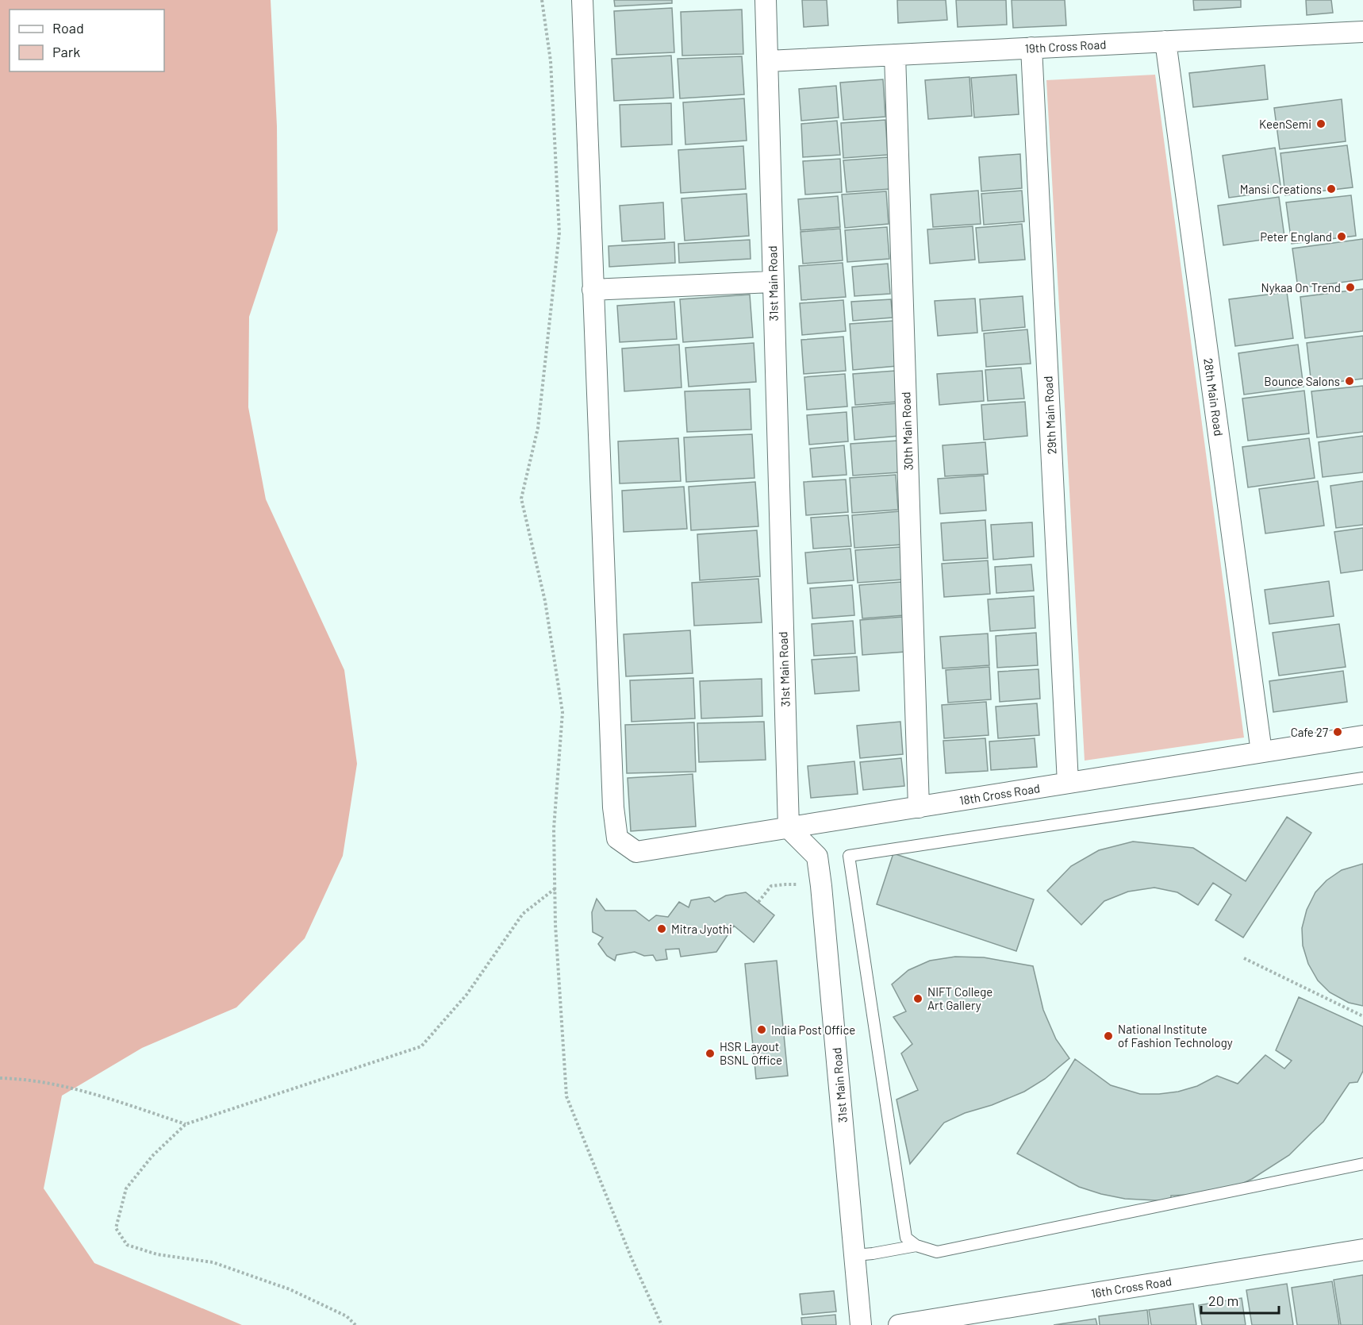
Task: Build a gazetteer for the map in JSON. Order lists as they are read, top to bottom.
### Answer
{
  "streets": {
    "street": [
      "19th Cross Road",
      "31st Main Road",
      "28th Main Road",
      "29th Main Road",
      "30th Main Road",
      "18th Cross Road",
      "16th Cross Road"
    ]
  },
  "crossings": [
    ["19th Cross Road", "31st Main Road"],
    ["19th Cross Road", "28th Main Road"],
    ["19th Cross Road", "29th Main Road"],
    ["19th Cross Road", "30th Main Road"],
    ["31st Main Road", "18th Cross Road"],
    ["28th Main Road", "18th Cross Road"],
    ["29th Main Road", "18th Cross Road"],
    ["30th Main Road", "18th Cross Road"]
  ],
  "places": [
    "KeenSemi",
    "Mansi Creations",
    "Peter England",
    "Nykaa On Trend",
    "Bounce Salons",
    "Cafe 27",
    "Mitra Jyothi",
    "NIFT College Art Gallery",
    "India Post Office",
    "National Institute of Fashion Technology",
    "HSR Layout BSNL Office"
  ],
  "legend": ["Road", "Park"],
  "scale_bar": "20 m"
}
